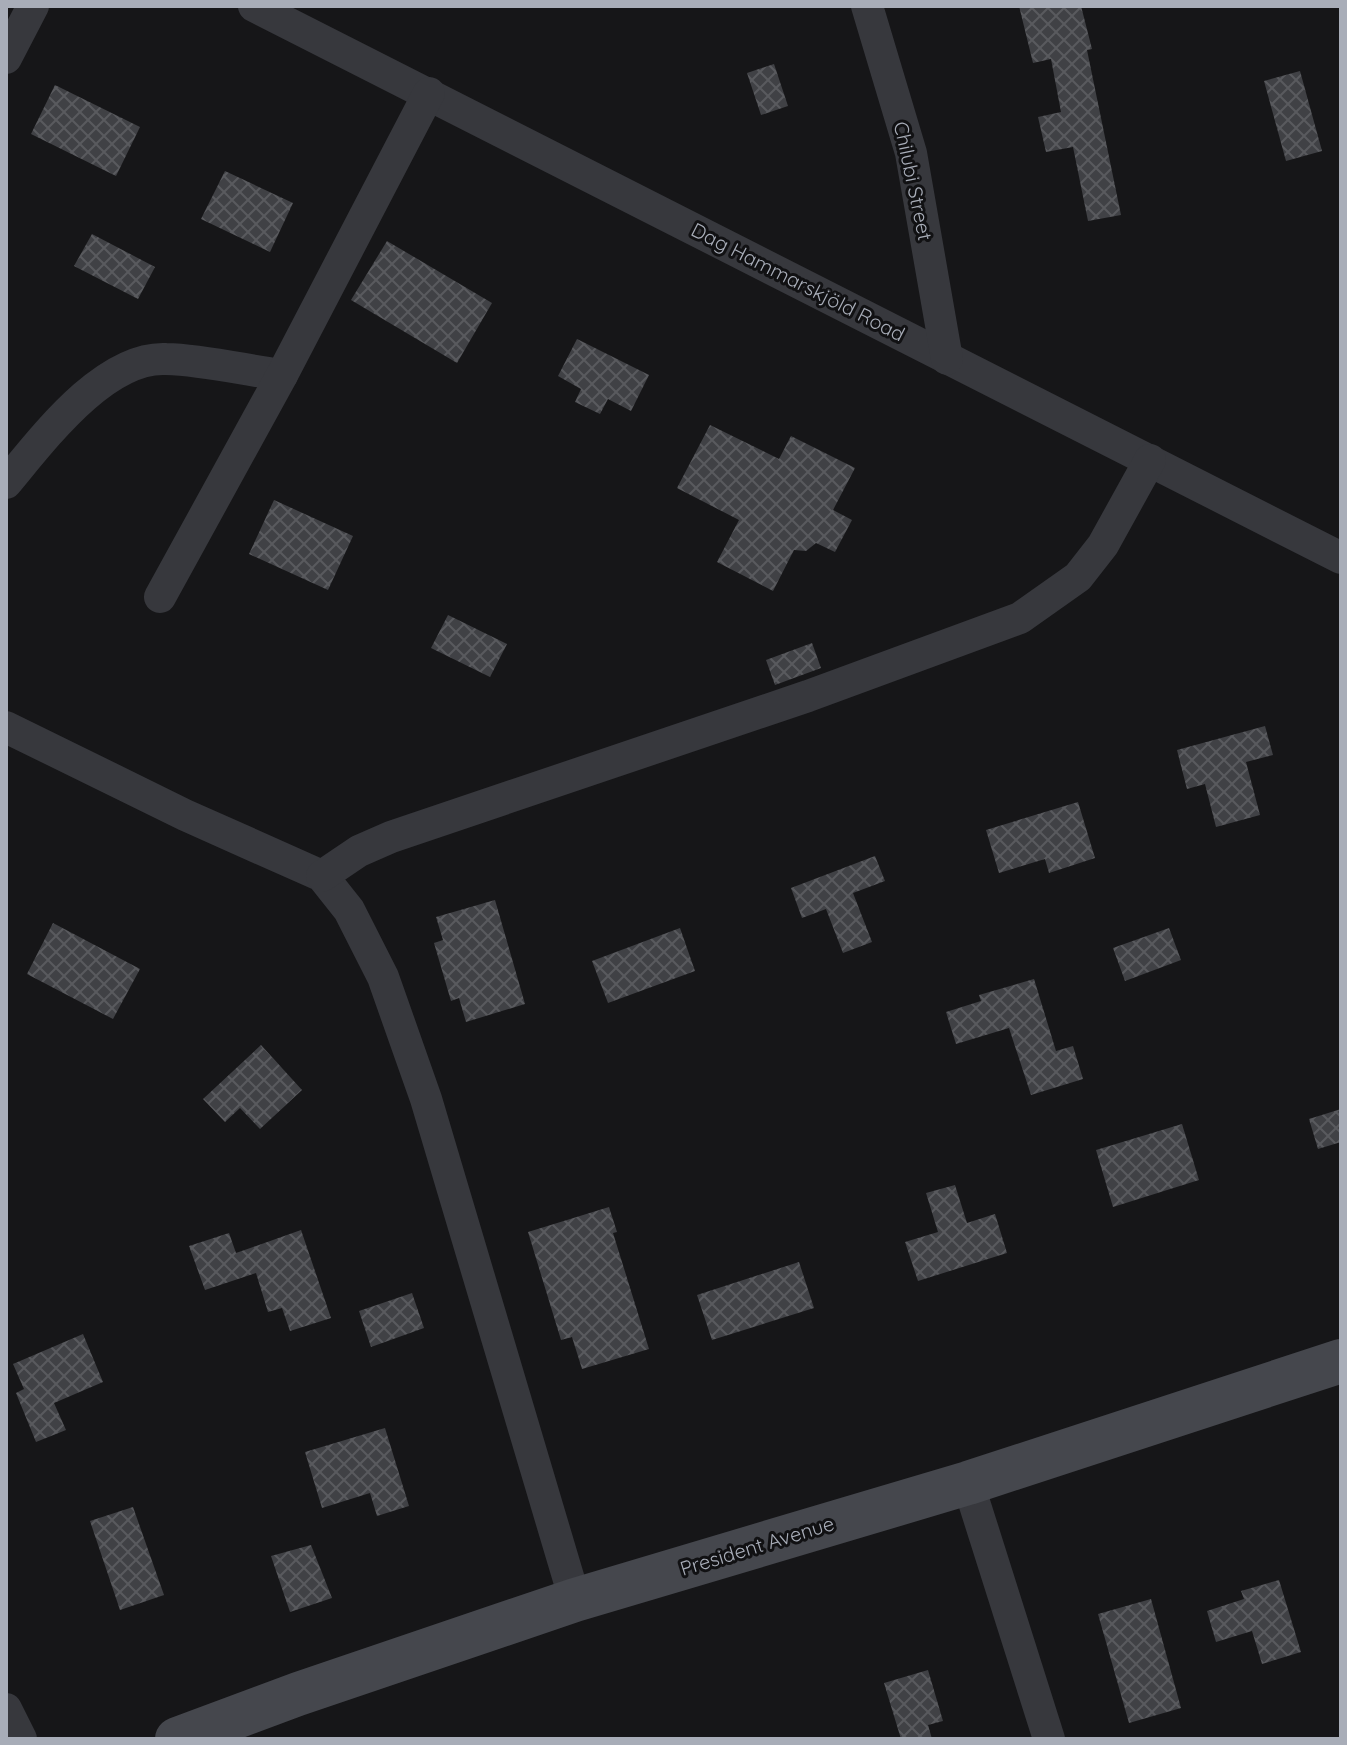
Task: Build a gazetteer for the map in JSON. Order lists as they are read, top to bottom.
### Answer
{
  "streets": {
    "street": ["Chilubi Street", "Dag Hammarskjöld Road", "President Avenue"]
  },
  "crossings": [
    ["Chilubi Street", "Dag Hammarskjöld Road"]
  ]
}
